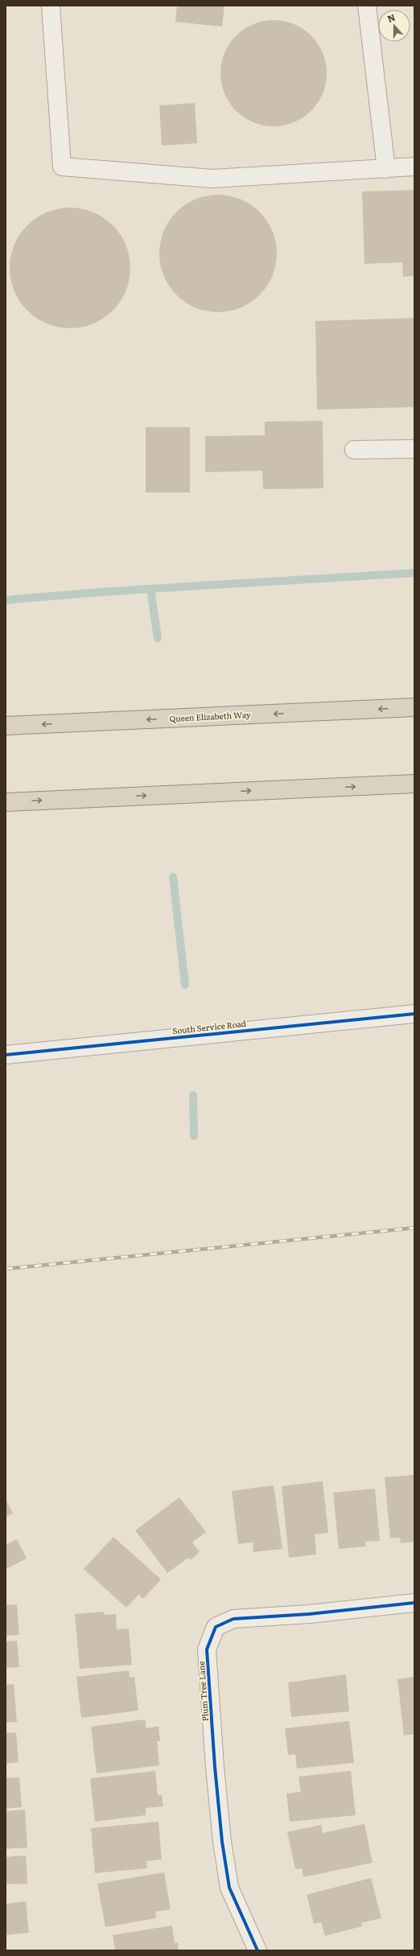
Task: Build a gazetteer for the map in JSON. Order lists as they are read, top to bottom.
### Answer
{
  "streets": {
    "highway": ["Queen Elizabeth Way"],
    "street": ["South Service Road", "Plum Tree Lane"]
  },
  "north": "top"
}
